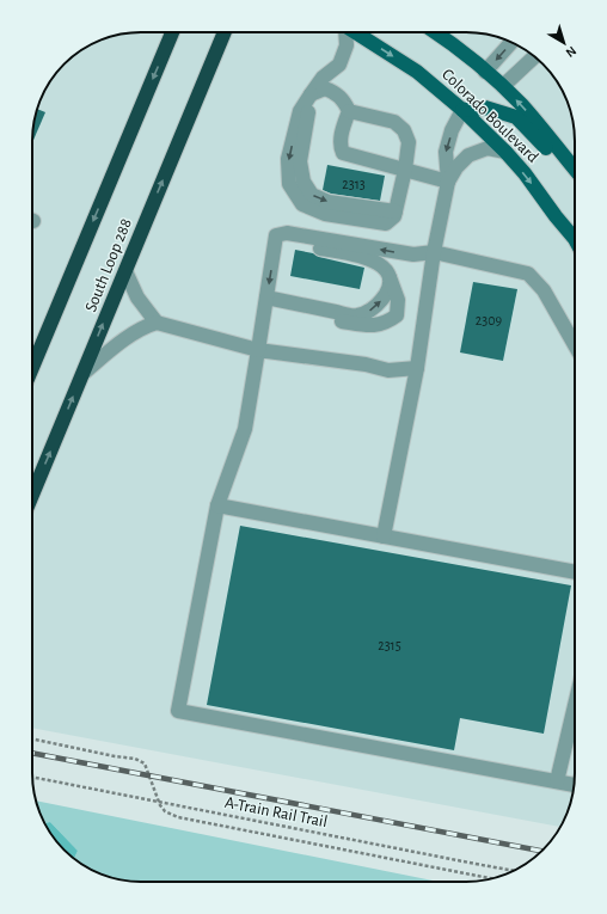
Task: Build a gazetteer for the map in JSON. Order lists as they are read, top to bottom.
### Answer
{
  "streets": {
    "highway": ["South Loop 288"],
    "main road": ["Colorado Boulevard"],
    "path": ["A-Train Rail Trail"]
  },
  "house_numbers": ["2313", "2309", "2315"],
  "north": "bottom right"
}
